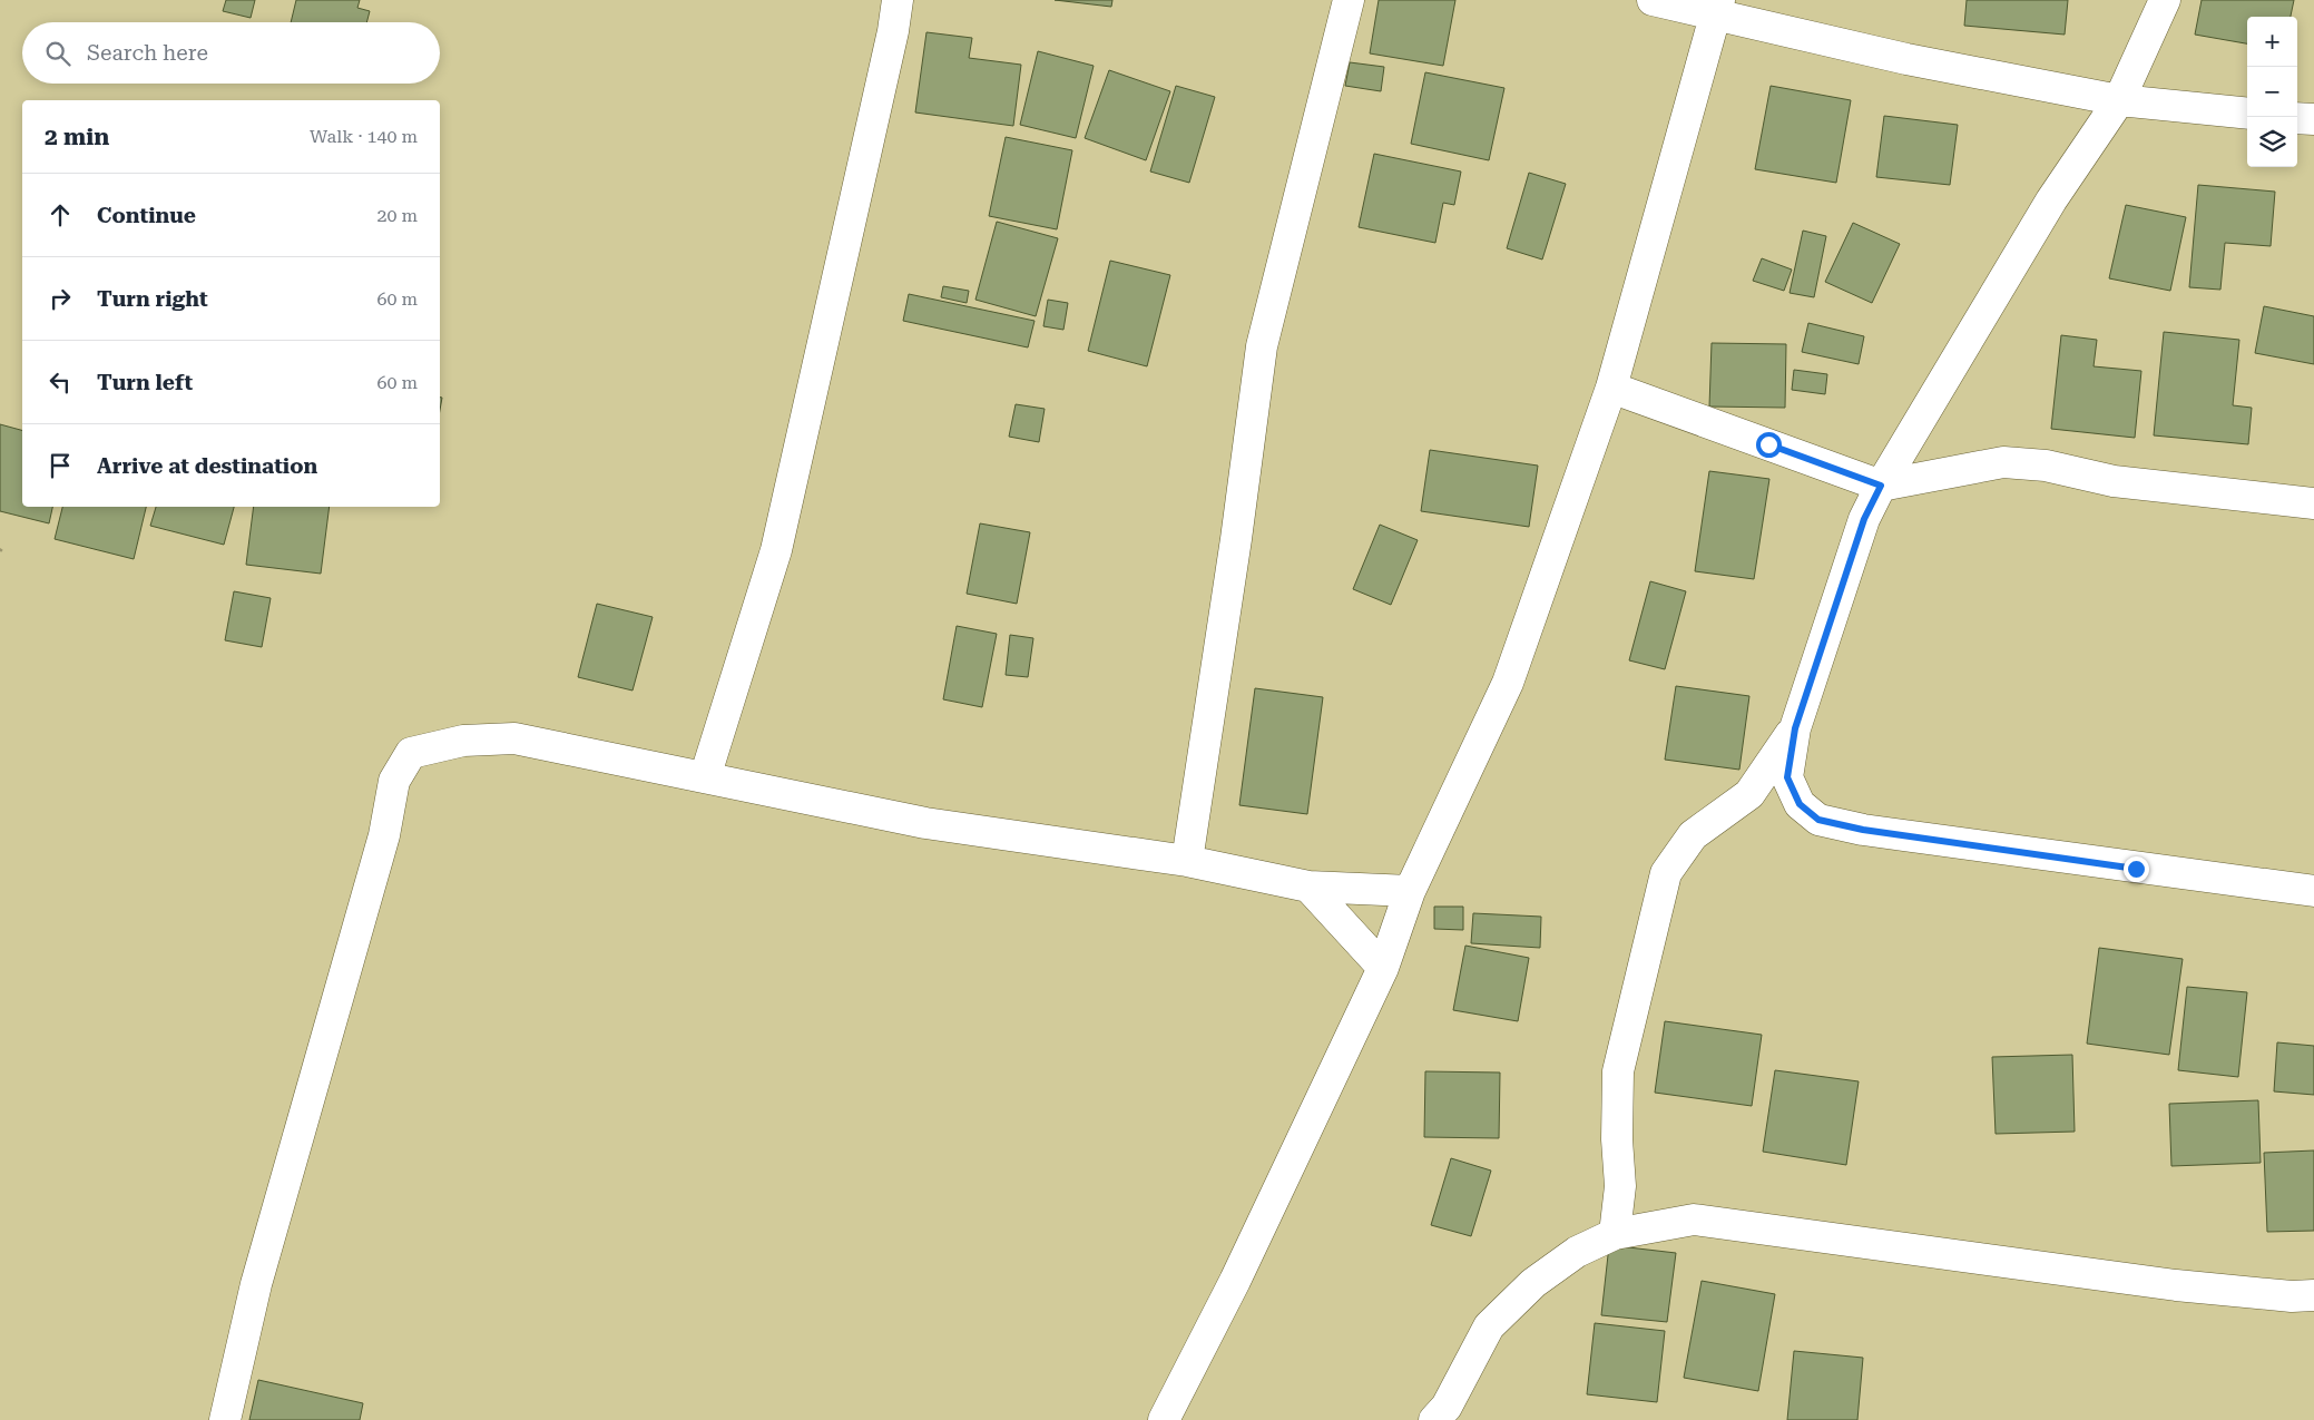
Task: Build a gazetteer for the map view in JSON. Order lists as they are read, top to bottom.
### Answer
{
  "page": {
    "map_buttons": ["+", "−"],
    "search": "Search here",
    "heading": ["2 min", "Walk · 140 m"],
    "list": [
      ["Continue", "20 m"],
      ["Turn right", "60 m"],
      ["Turn left", "60 m"],
      "Arrive at destination"
    ]
  }
}
